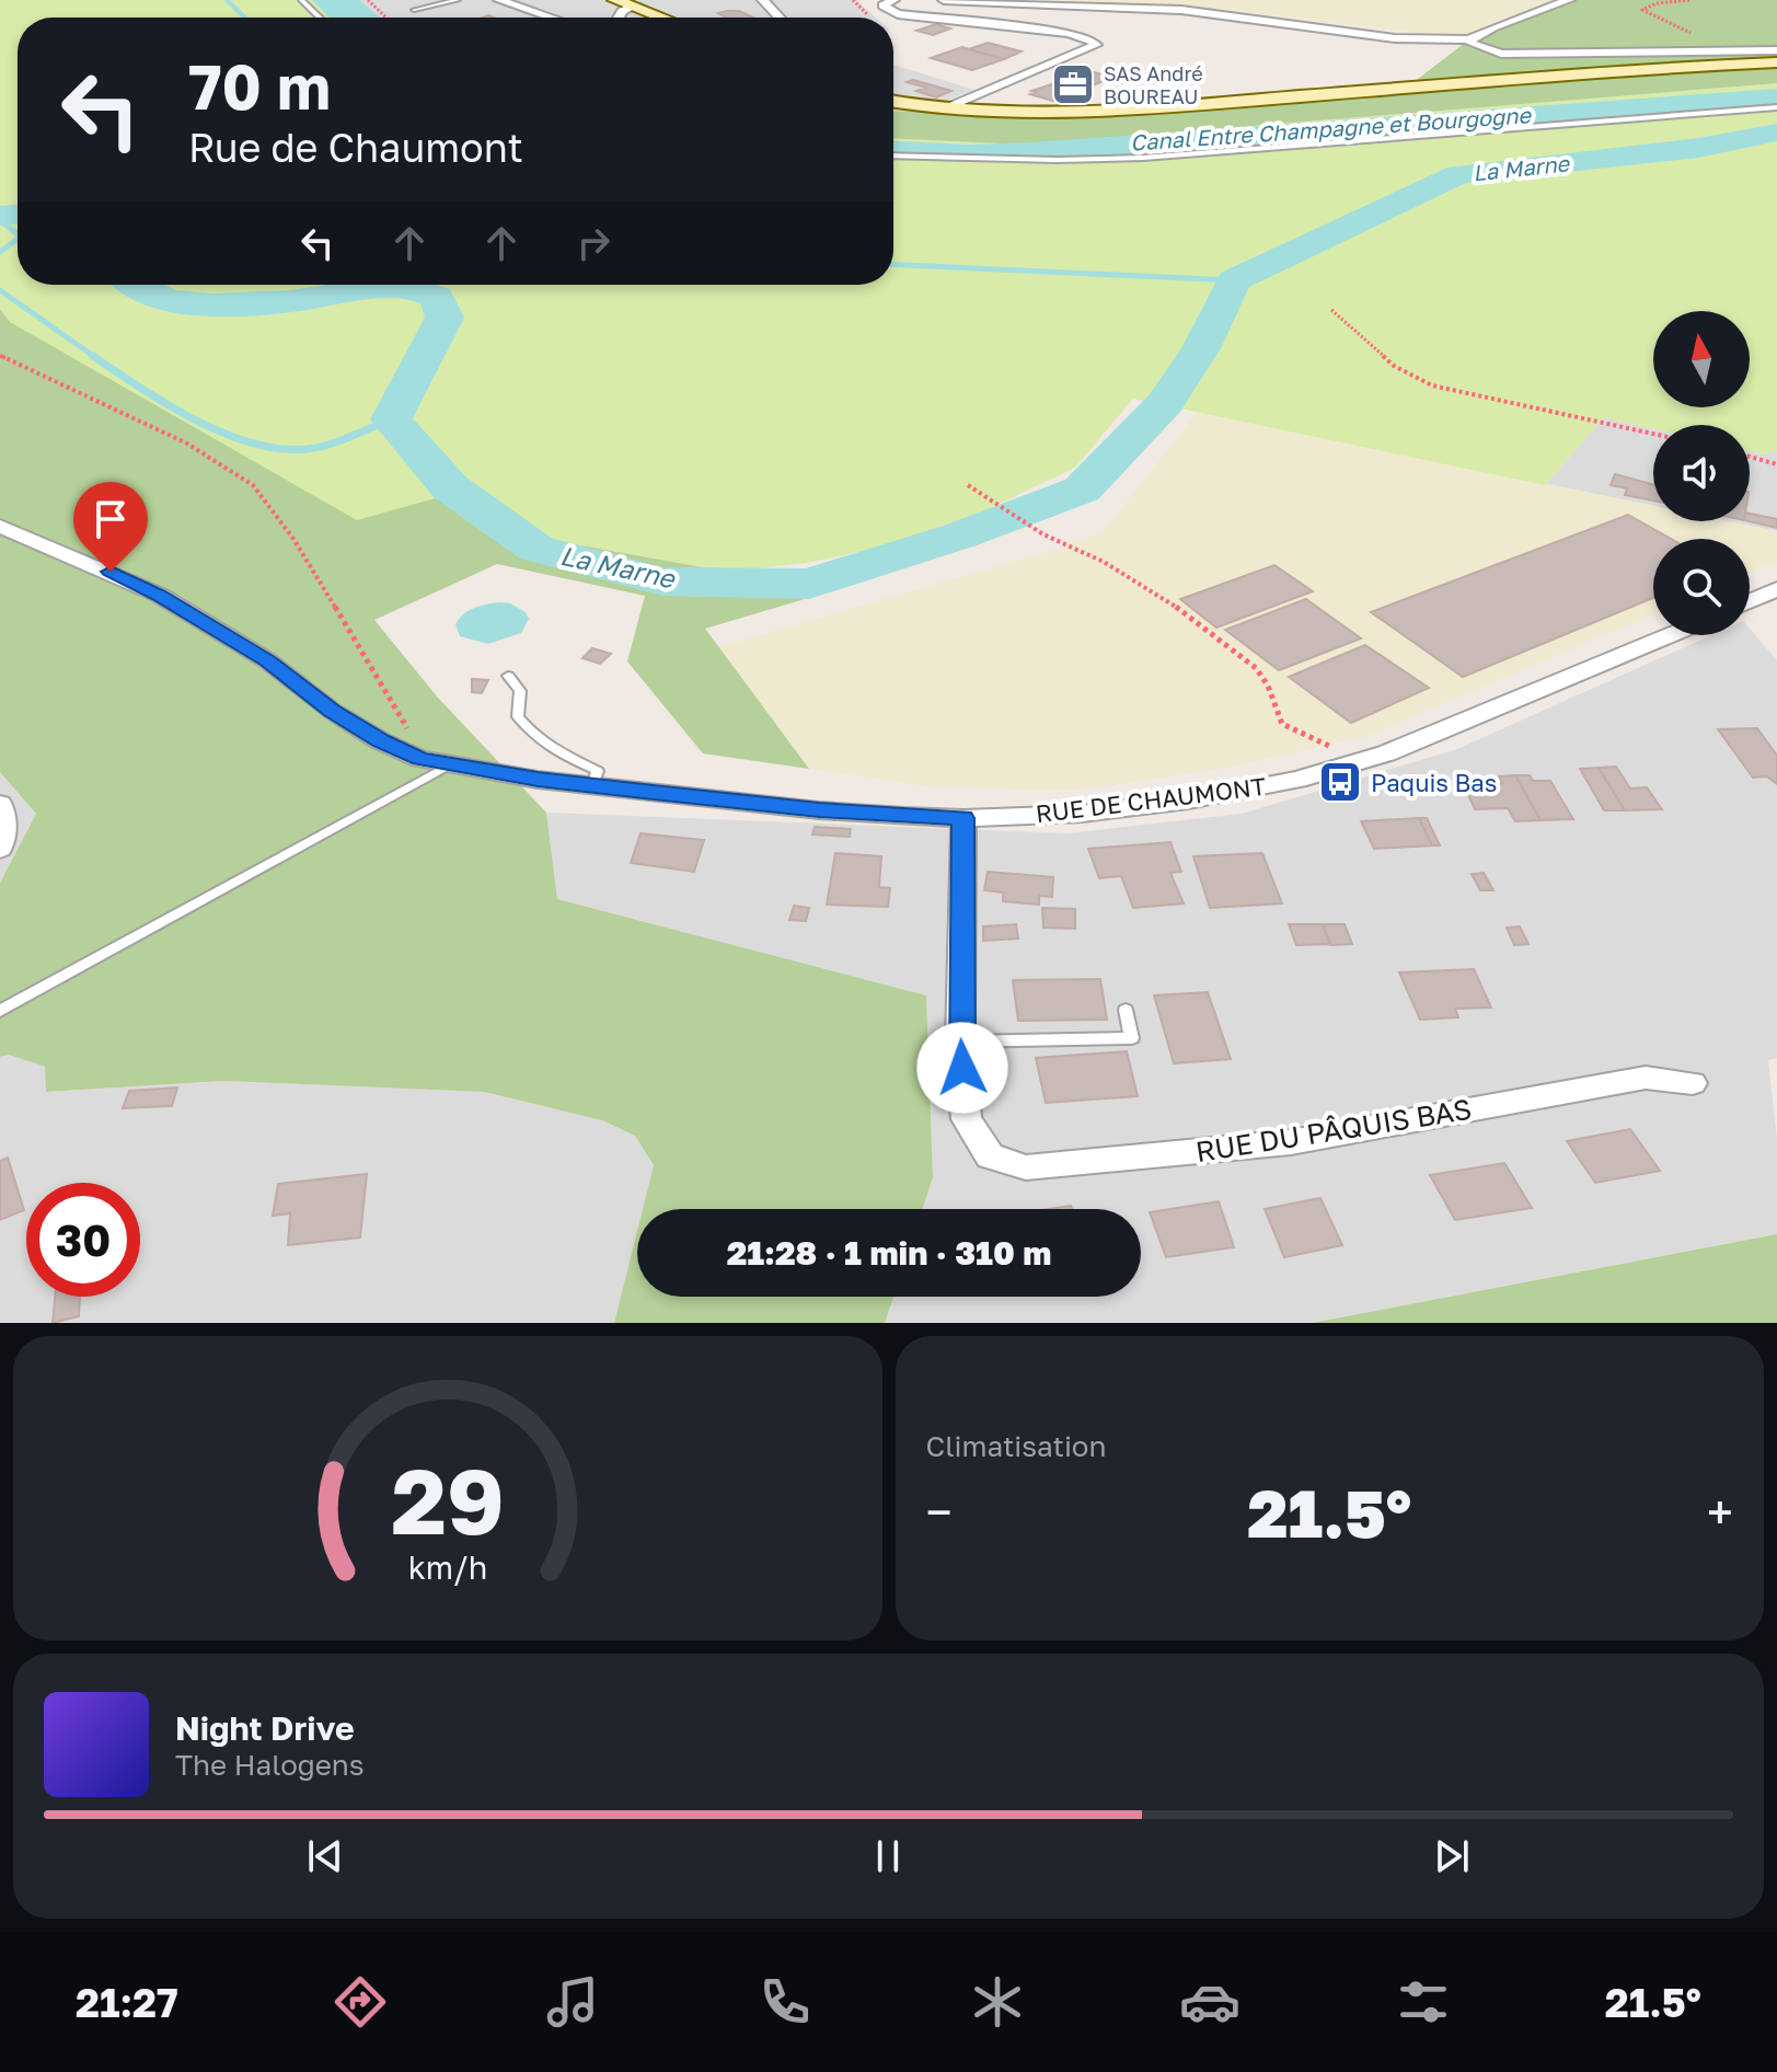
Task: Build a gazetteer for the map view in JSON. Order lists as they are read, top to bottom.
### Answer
{
  "streets": {
    "street": ["RUE DE CHAUMONT", "RUE DU PÂQUIS BAS"]
  },
  "crossings": [
    ["RUE DE CHAUMONT", "RUE DU PÂQUIS BAS"]
  ],
  "water": ["Canal Entre Champagne et Bourgogne", "La Marne"],
  "places": {
    "office": ["SAS André BOUREAU"],
    "bus stop": ["Paquis Bas"]
  },
  "north": "top",
  "page": {
    "turn": ["70 m", "Rue de Chaumont"],
    "limit": "30",
    "trip": "21:28 · 1 min · 310 m",
    "tile": "Climatisation",
    "heat": ["−", "21.5°", "+"],
    "song": ["Night Drive", "The Halogens"],
    "tabs": ["21:27", "21.5°"],
    "gauge": ["29", "km/h"]
  }
}
